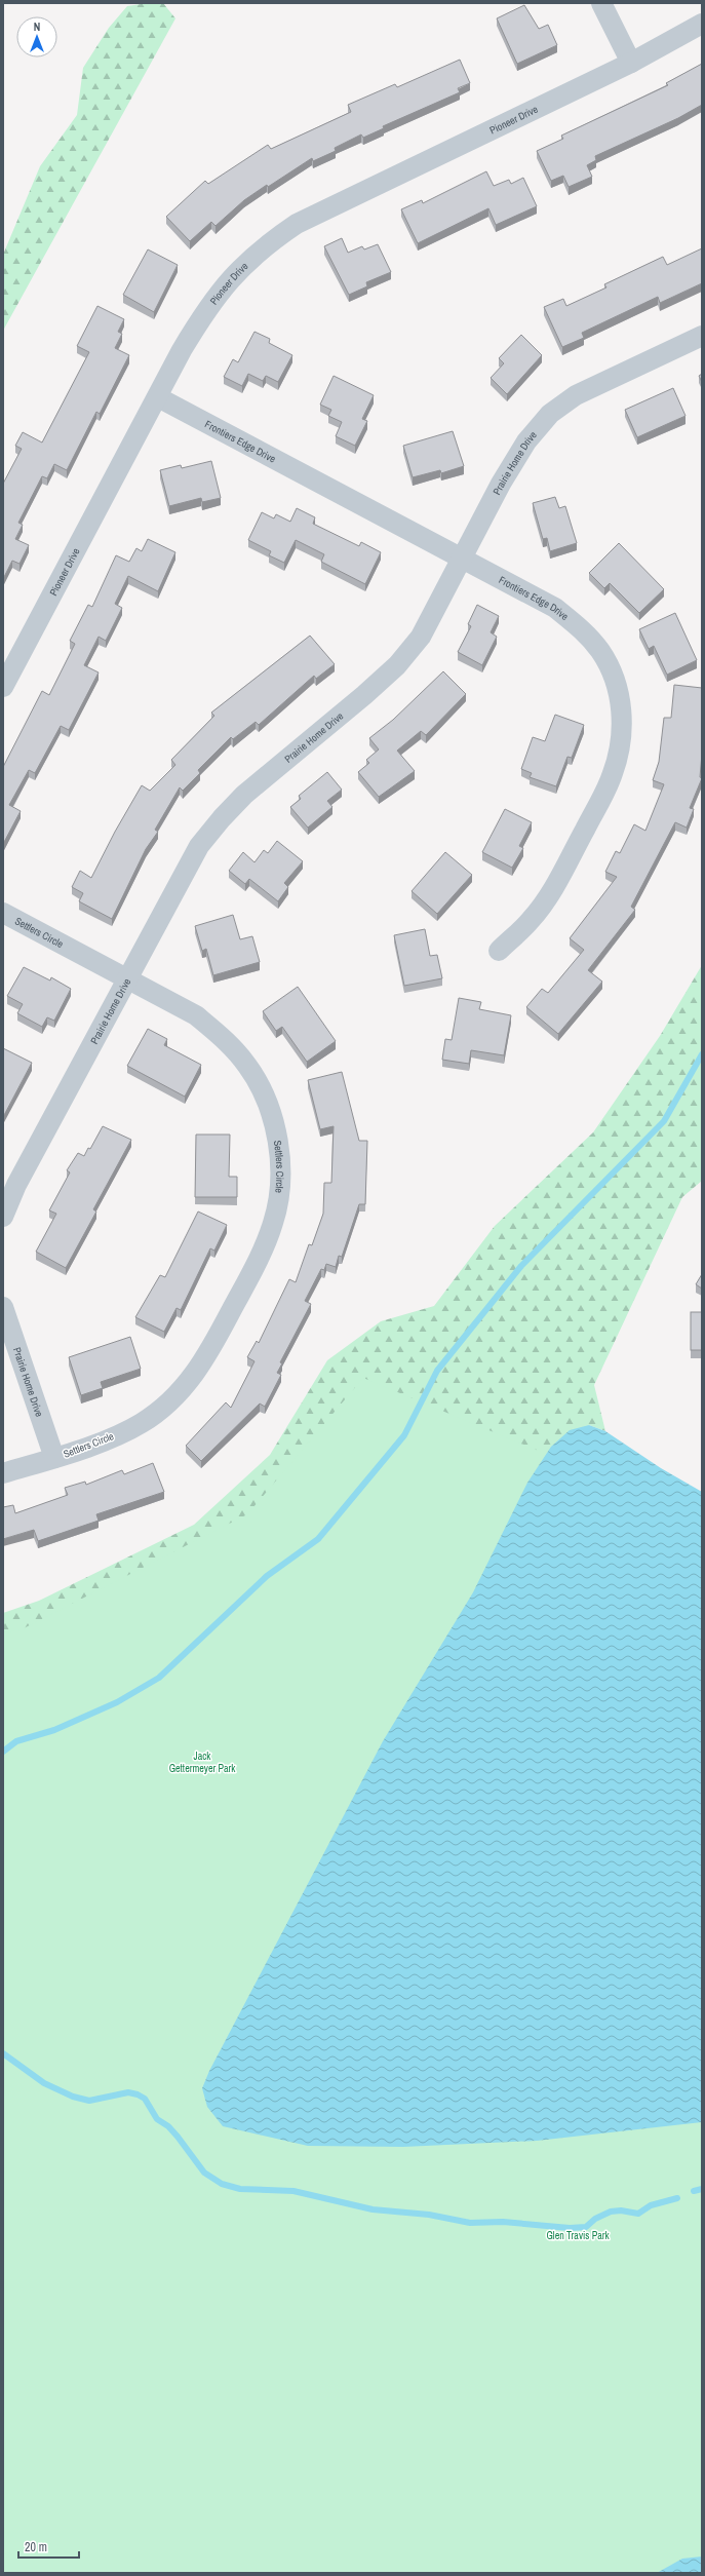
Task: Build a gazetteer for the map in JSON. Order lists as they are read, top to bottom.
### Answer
{
  "streets": {
    "street": [
      "Pioneer Drive",
      "Frontiers Edge Drive",
      "Prairie Home Drive",
      "Settlers Circle"
    ]
  },
  "crossings": [
    ["Pioneer Drive", "Frontiers Edge Drive"],
    ["Frontiers Edge Drive", "Prairie Home Drive"],
    ["Prairie Home Drive", "Settlers Circle"]
  ],
  "parks": ["Jack Gettermeyer Park", "Glen Travis Park"],
  "scale_bar": "20 m",
  "north": "top"
}
